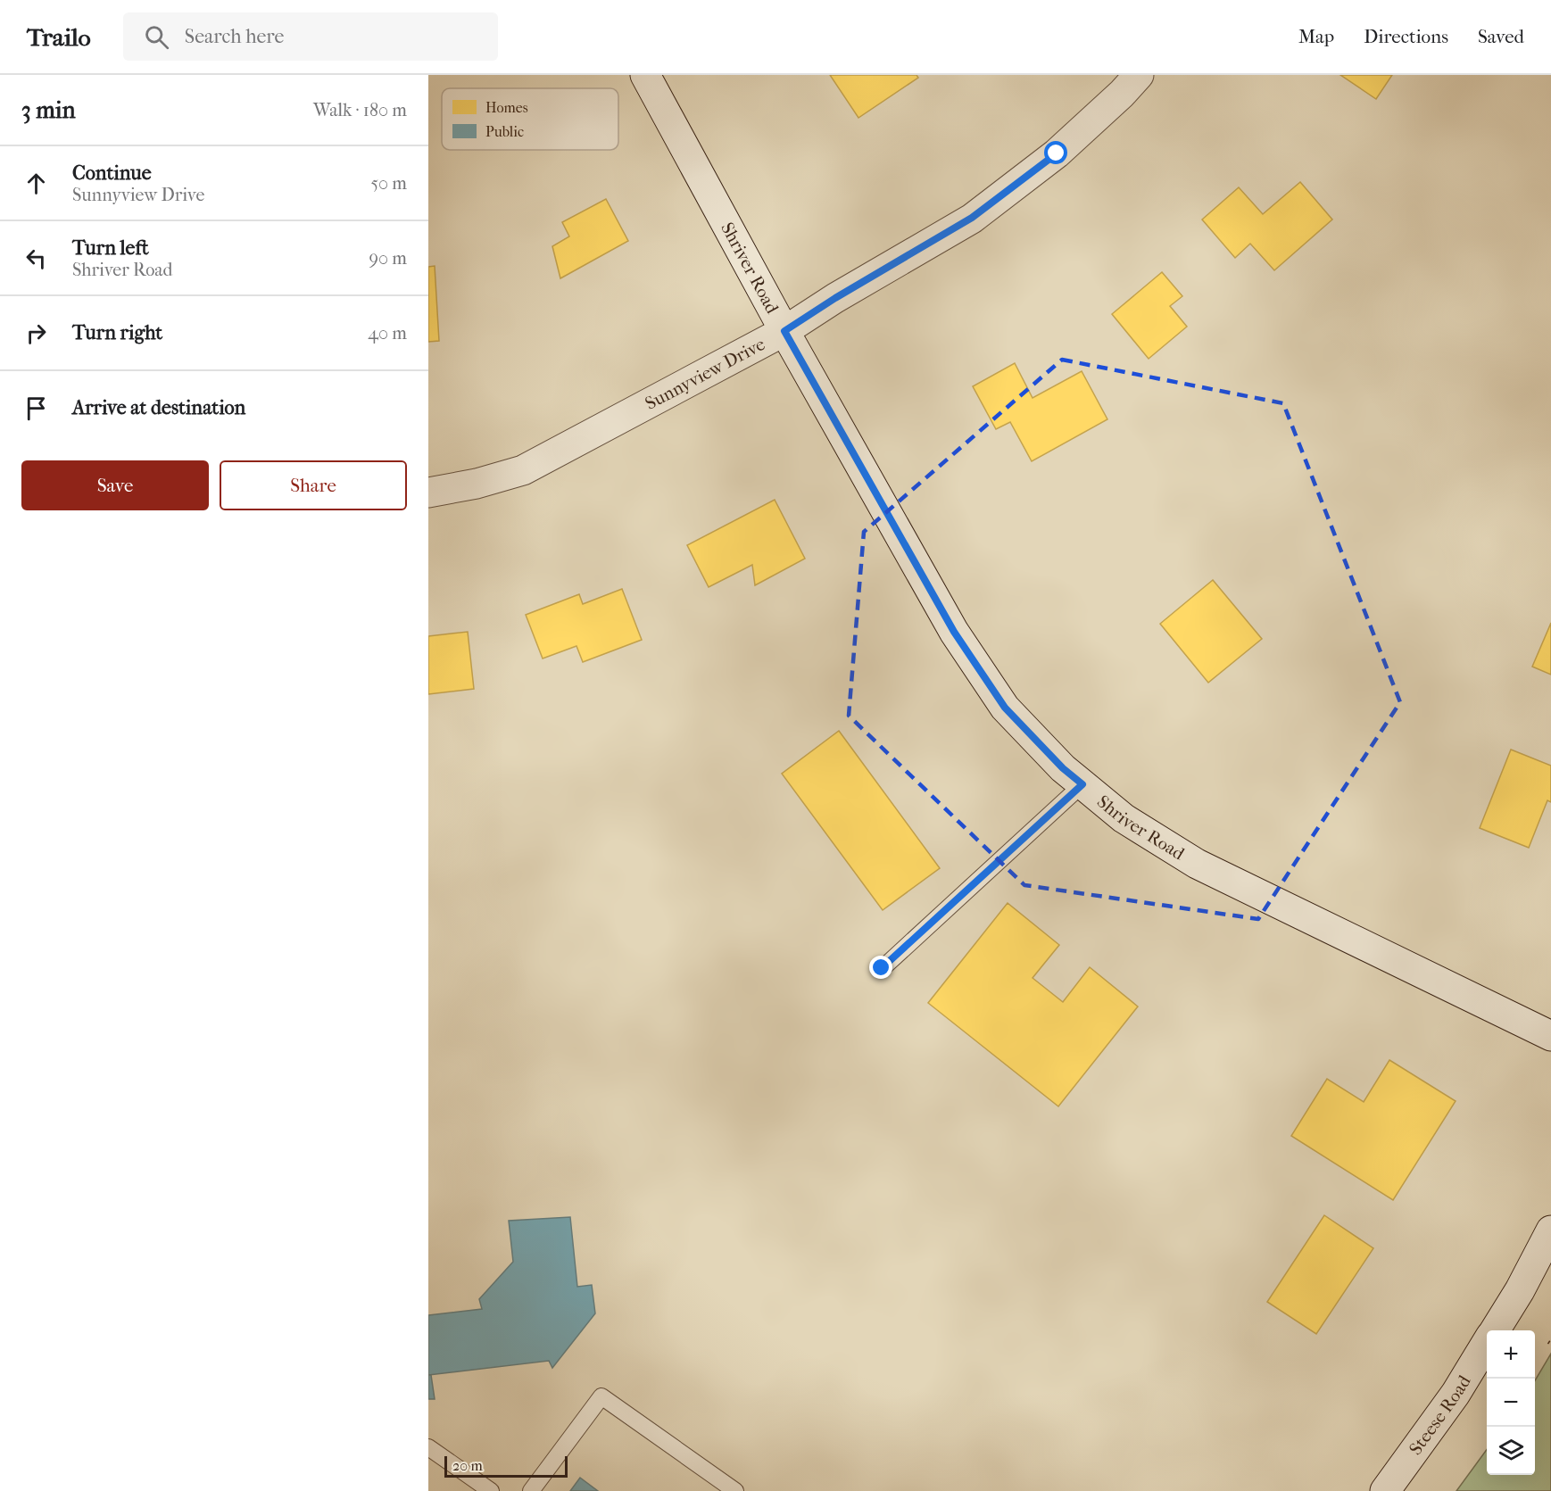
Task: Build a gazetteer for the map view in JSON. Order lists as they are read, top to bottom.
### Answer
{
  "streets": {
    "street": ["Shriver Road", "Sunnyview Drive", "Steese Road"]
  },
  "crossings": [
    ["Shriver Road", "Sunnyview Drive"]
  ],
  "legend": ["Homes", "Public"],
  "scale_bar": "20 m",
  "page": {
    "header": "Trailo",
    "search": "Search here",
    "nav": ["Map", "Directions", "Saved"],
    "heading": ["3 min", "Walk · 180 m"],
    "list": [
      ["Continue", "Sunnyview Drive", "50 m"],
      ["Turn left", "Shriver Road", "90 m"],
      ["Turn right", "40 m"],
      "Arrive at destination"
    ],
    "buttons": ["Save", "Share"],
    "map_buttons": ["+", "−"],
    "scale": "20 m"
  }
}
